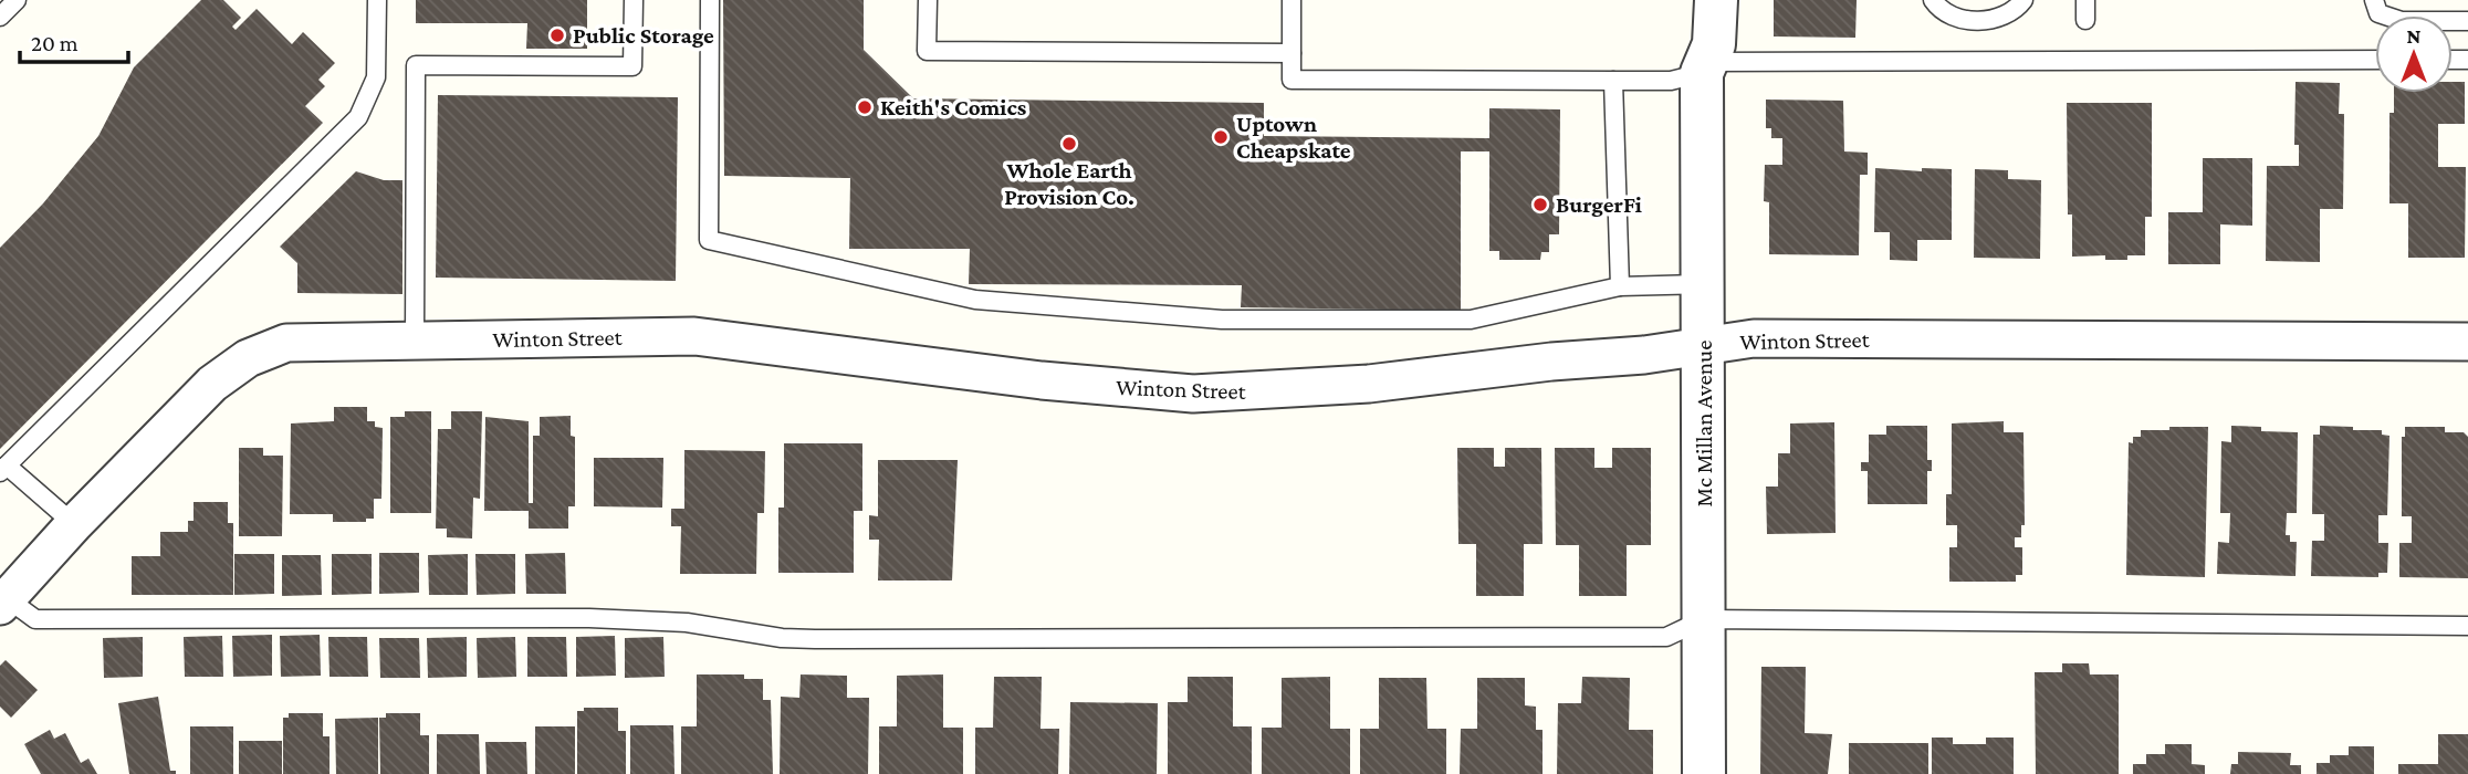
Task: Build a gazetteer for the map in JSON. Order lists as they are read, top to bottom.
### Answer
{
  "streets": {
    "street": ["Winton Street", "Mc Millan Avenue"]
  },
  "crossings": [
    ["Winton Street", "Mc Millan Avenue"]
  ],
  "places": [
    "Public Storage",
    "Keith's Comics",
    "Uptown Cheapskate",
    "Whole Earth Provision Co.",
    "BurgerFi"
  ],
  "scale_bar": "20 m",
  "north": "top"
}
